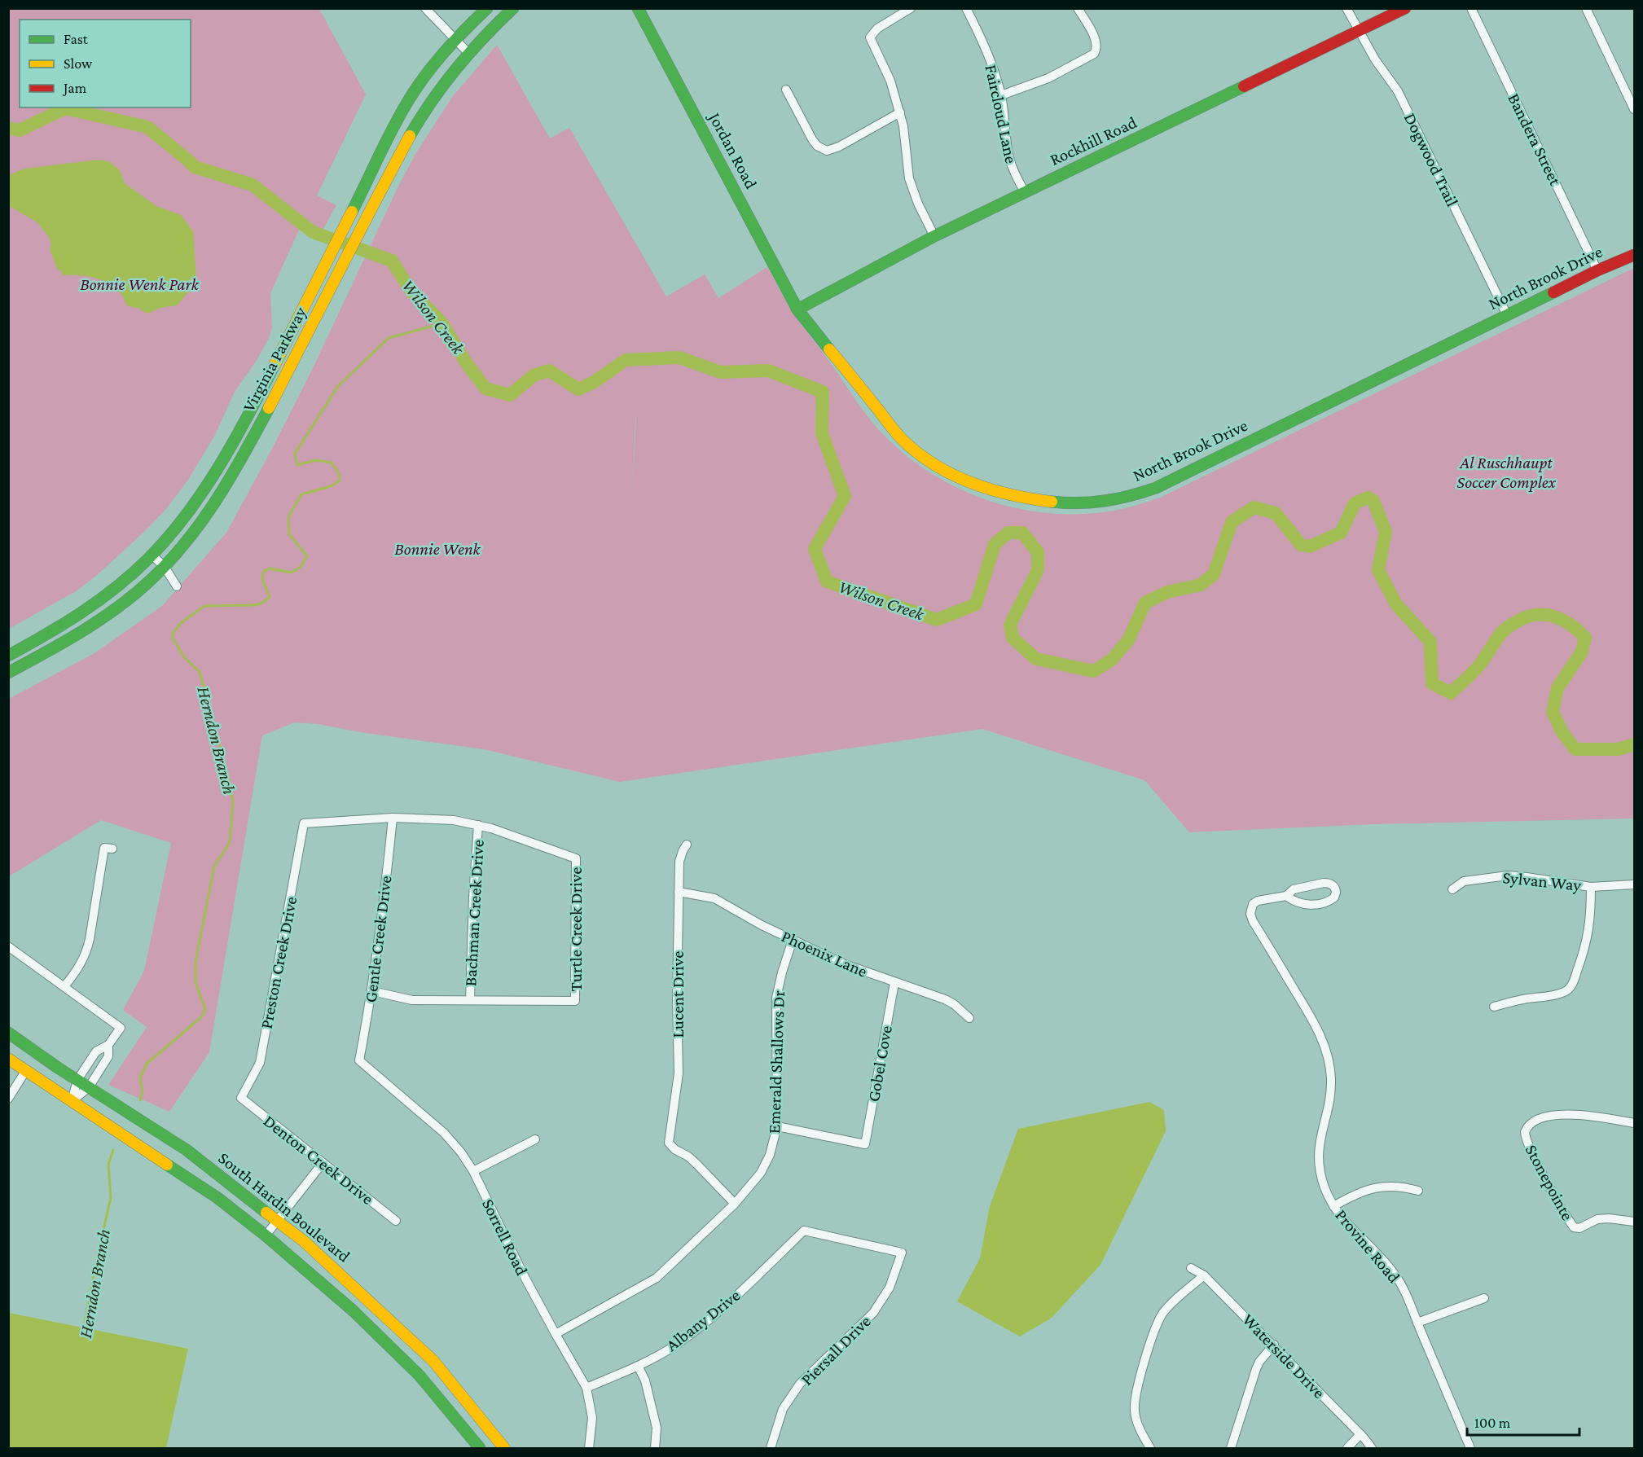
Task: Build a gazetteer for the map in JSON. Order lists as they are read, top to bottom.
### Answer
{
  "streets": {
    "main road": [
      "Rockhill Road",
      "Jordan Road",
      "North Brook Drive",
      "Virginia Parkway",
      "South Hardin Boulevard"
    ],
    "street": [
      "Faircloud Lane",
      "Bandera Street",
      "Dogwood Trail",
      "Sylvan Way",
      "Bachman Creek Drive",
      "Turtle Creek Drive",
      "Gentle Creek Drive",
      "Phoenix Lane",
      "Preston Creek Drive",
      "Lucent Drive",
      "Emerald Shallows Dr",
      "Gobel Cove",
      "Denton Creek Drive",
      "Stonepointe",
      "Sorrell Road",
      "Provine Road",
      "Albany Drive",
      "Piersall Drive",
      "Waterside Drive"
    ]
  },
  "crossings": [
    ["Faircloud Lane", "Rockhill Road"],
    ["Bandera Street", "North Brook Drive"],
    ["Rockhill Road", "Jordan Road"],
    ["Rockhill Road", "Dogwood Trail"],
    ["Rockhill Road", "North Brook Drive"],
    ["Jordan Road", "North Brook Drive"],
    ["Dogwood Trail", "North Brook Drive"],
    ["Bachman Creek Drive", "Turtle Creek Drive"],
    ["Gentle Creek Drive", "Preston Creek Drive"],
    ["Gentle Creek Drive", "Sorrell Road"],
    ["Phoenix Lane", "Lucent Drive"],
    ["Phoenix Lane", "Emerald Shallows Dr"],
    ["Phoenix Lane", "Gobel Cove"],
    ["Preston Creek Drive", "Denton Creek Drive"],
    ["Lucent Drive", "Emerald Shallows Dr"],
    ["Emerald Shallows Dr", "Gobel Cove"],
    ["Emerald Shallows Dr", "Sorrell Road"],
    ["Sorrell Road", "Albany Drive"],
    ["Albany Drive", "Piersall Drive"]
  ],
  "water": ["Wilson Creek", "Herndon Branch"],
  "parks": ["Bonnie Wenk Park", "Al Ruschhaupt Soccer Complex", "Bonnie Wenk"],
  "legend": ["Fast", "Slow", "Jam"],
  "scale_bar": "100 m"
}
